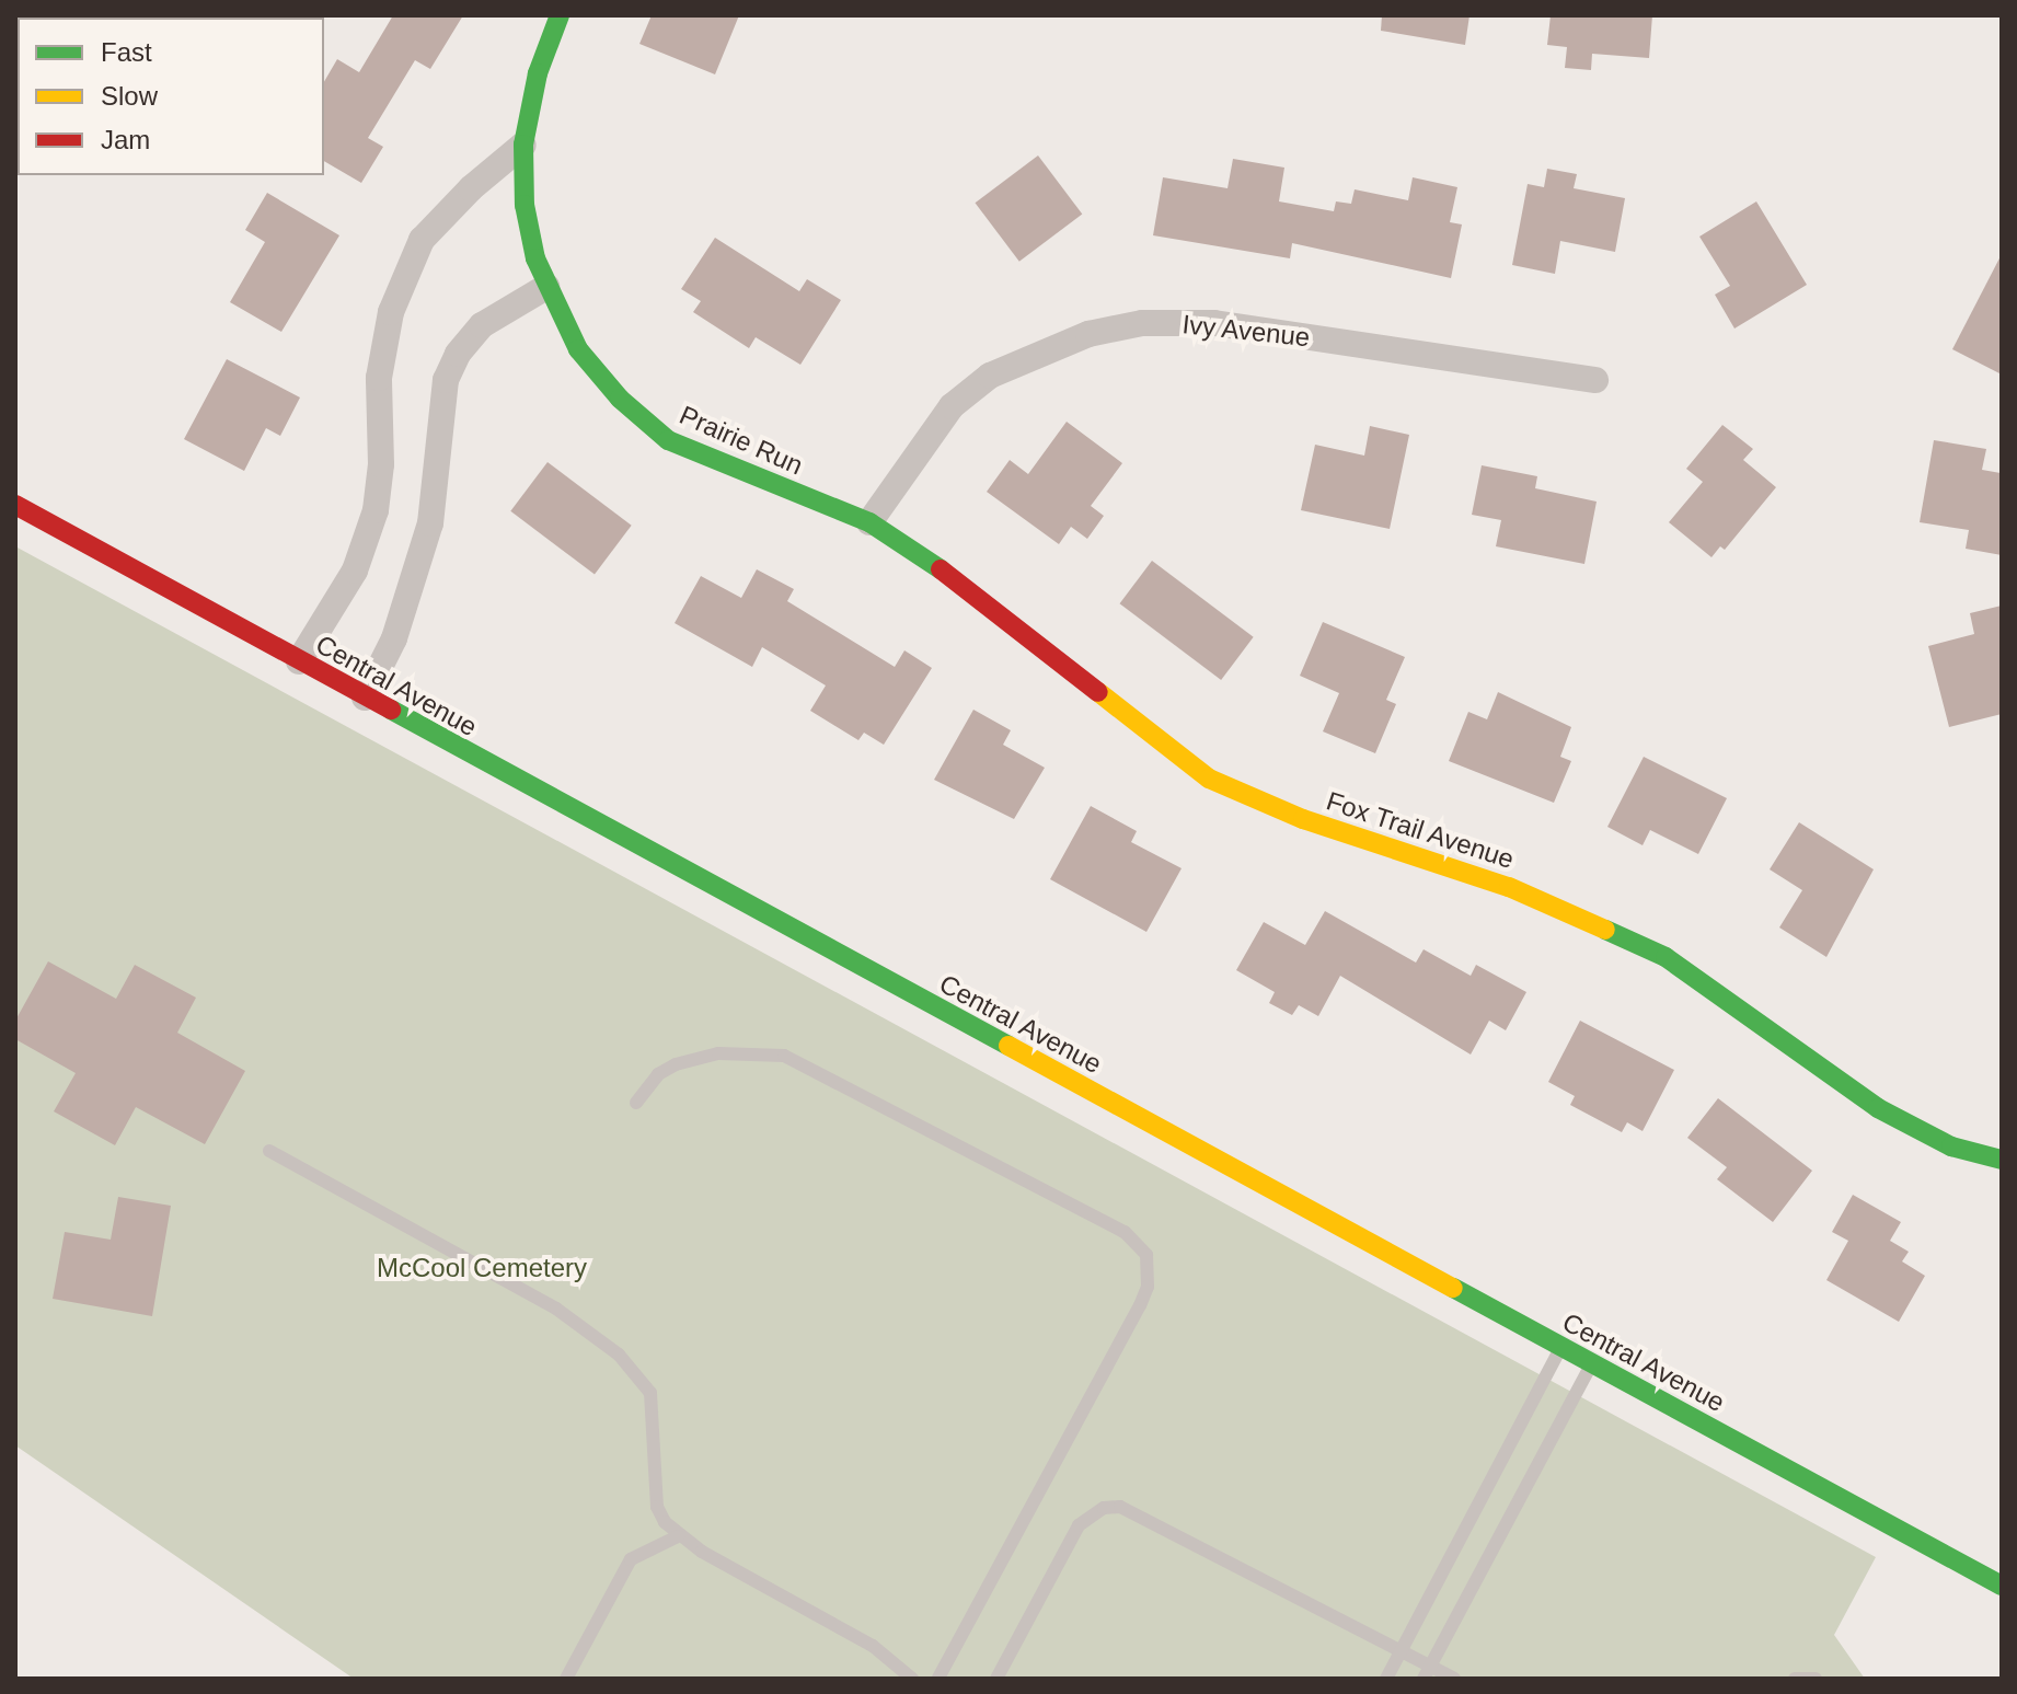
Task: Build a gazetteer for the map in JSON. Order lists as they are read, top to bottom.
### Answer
{
  "streets": {
    "street": [
      "Ivy Avenue",
      "Prairie Run",
      "Central Avenue",
      "Fox Trail Avenue"
    ]
  },
  "crossings": [
    ["Ivy Avenue", "Fox Trail Avenue"],
    ["Prairie Run", "Fox Trail Avenue"]
  ],
  "parks": ["McCool Cemetery"],
  "legend": ["Fast", "Slow", "Jam"]
}
